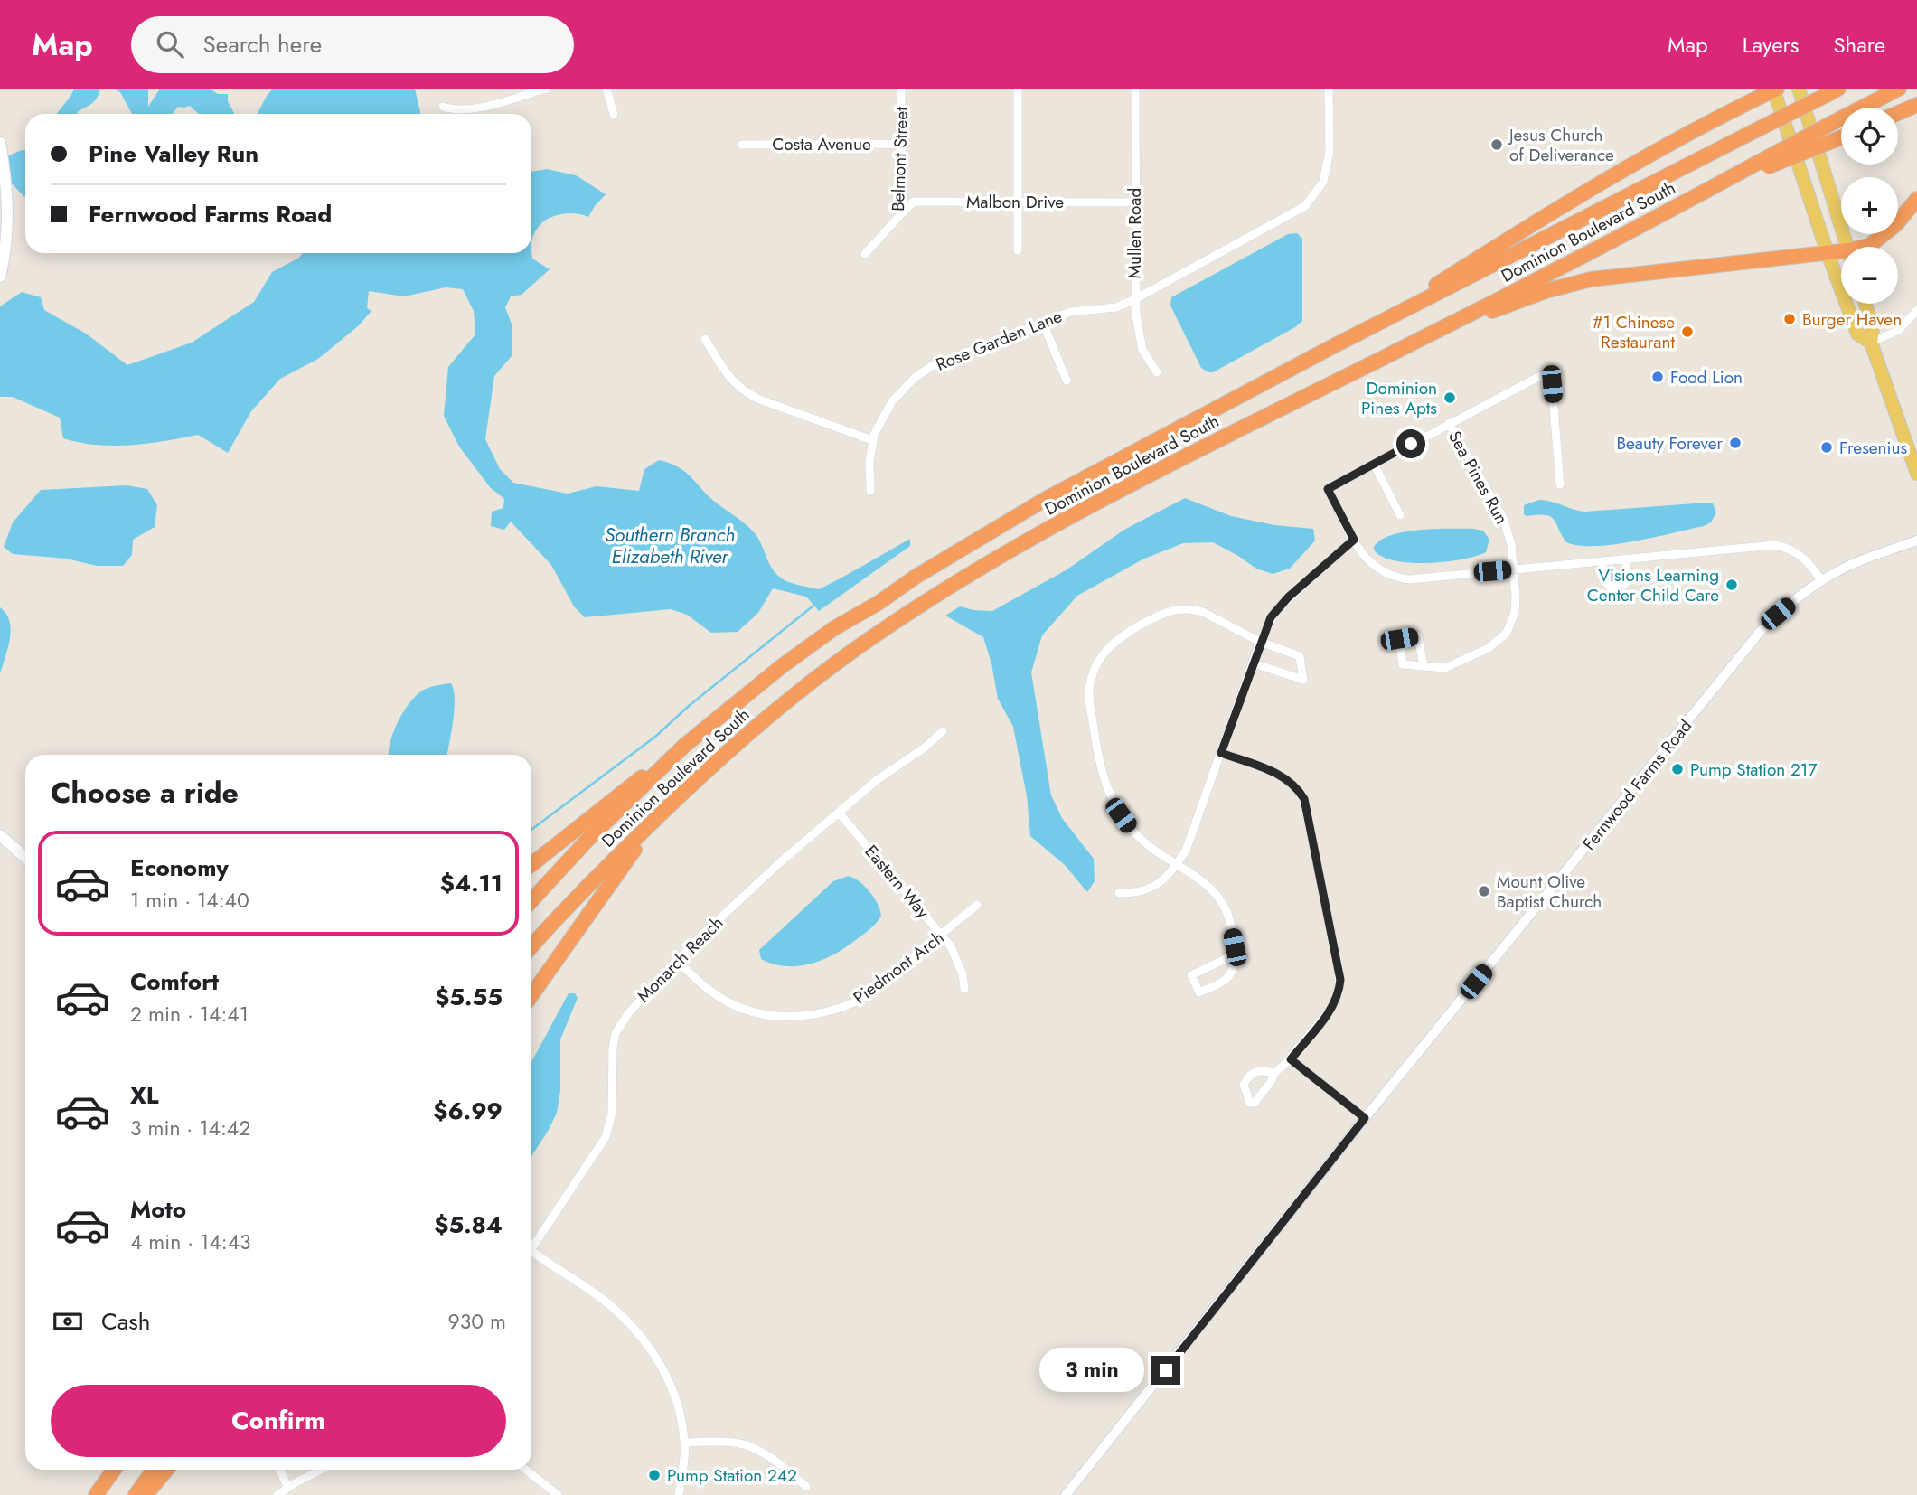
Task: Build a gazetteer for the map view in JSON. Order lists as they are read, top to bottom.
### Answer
{
  "streets": {
    "highway": ["Dominion Boulevard South"],
    "street": [
      "Costa Avenue",
      "Belmont Street",
      "Malbon Drive",
      "Mullen Road",
      "Rose Garden Lane",
      "Sea Pines Run",
      "Fernwood Farms Road",
      "Eastern Way",
      "Monarch Reach",
      "Piedmont Arch"
    ]
  },
  "crossings": [
    ["Costa Avenue", "Belmont Street"],
    ["Belmont Street", "Malbon Drive"],
    ["Malbon Drive", "Mullen Road"],
    ["Mullen Road", "Rose Garden Lane"],
    ["Eastern Way", "Monarch Reach"],
    ["Eastern Way", "Piedmont Arch"],
    ["Monarch Reach", "Piedmont Arch"]
  ],
  "water": ["Southern Branch Elizabeth River"],
  "places": [
    "Jesus Church of Deliverance",
    "Burger Haven",
    "#1 Chinese Restaurant",
    "Food Lion",
    "Dominion Pines Apts",
    "Beauty Forever",
    "Fresenius",
    "Visions Learning Center Child Care",
    "Pump Station 217",
    "Mount Olive Baptist Church",
    "Pump Station 242"
  ],
  "page": {
    "header": "Map",
    "search": "Search here",
    "nav": ["Map", "Layers", "Share"],
    "map_buttons": ["+", "−"],
    "banner": ["Pine Valley Run", "Fernwood Farms Road"],
    "heading": "Choose a ride",
    "list": [
      {
        "name": "Economy",
        "note": "1 min · 14:40",
        "value": "$4.11"
      },
      {
        "name": "Comfort",
        "note": "2 min · 14:41",
        "value": "$5.55"
      },
      {
        "name": "XL",
        "note": "3 min · 14:42",
        "value": "$6.99"
      },
      {
        "name": "Moto",
        "note": "4 min · 14:43",
        "value": "$5.84"
      }
    ],
    "pay": ["Cash", "930 m"],
    "bubble": "3 min",
    "buttons": "Confirm"
  }
}
